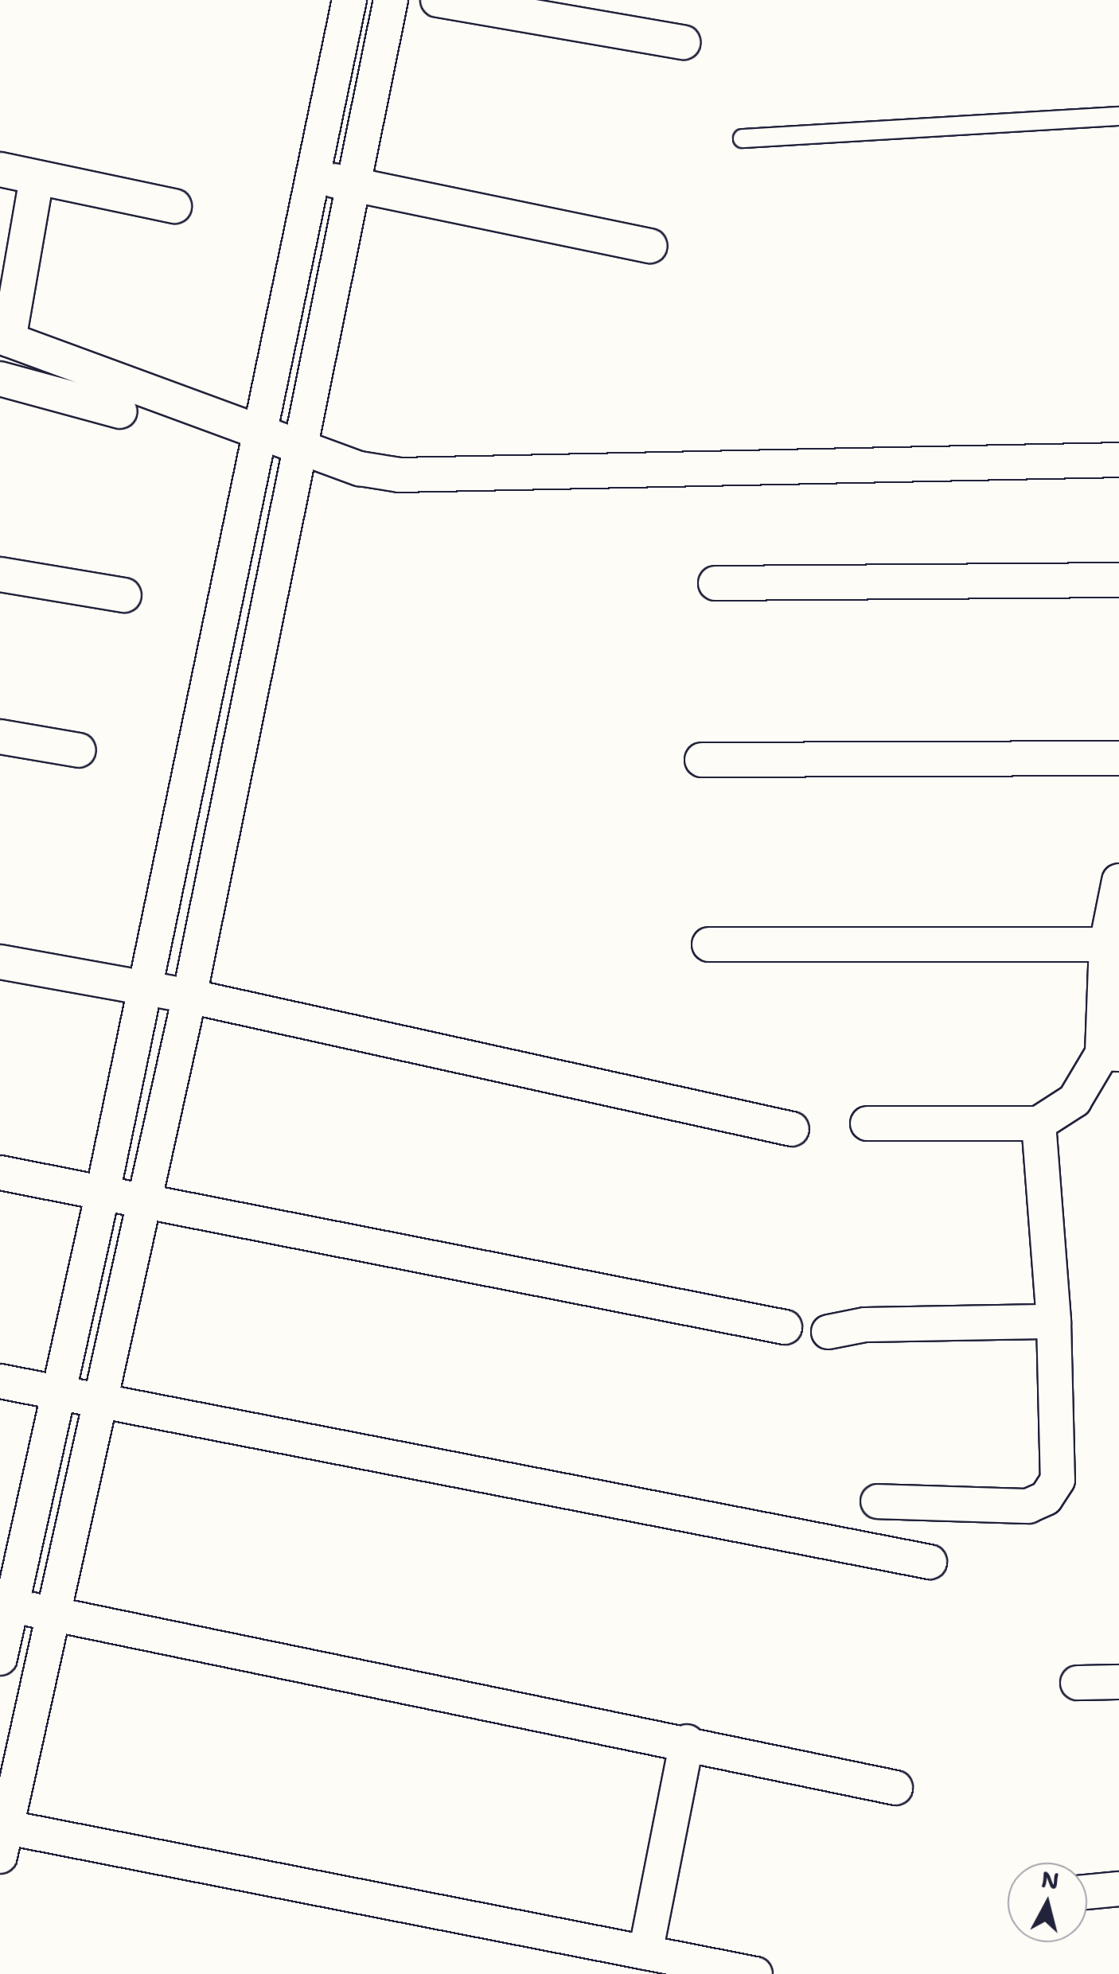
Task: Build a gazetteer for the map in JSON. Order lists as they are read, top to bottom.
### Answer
{
  "north": "top"
}
